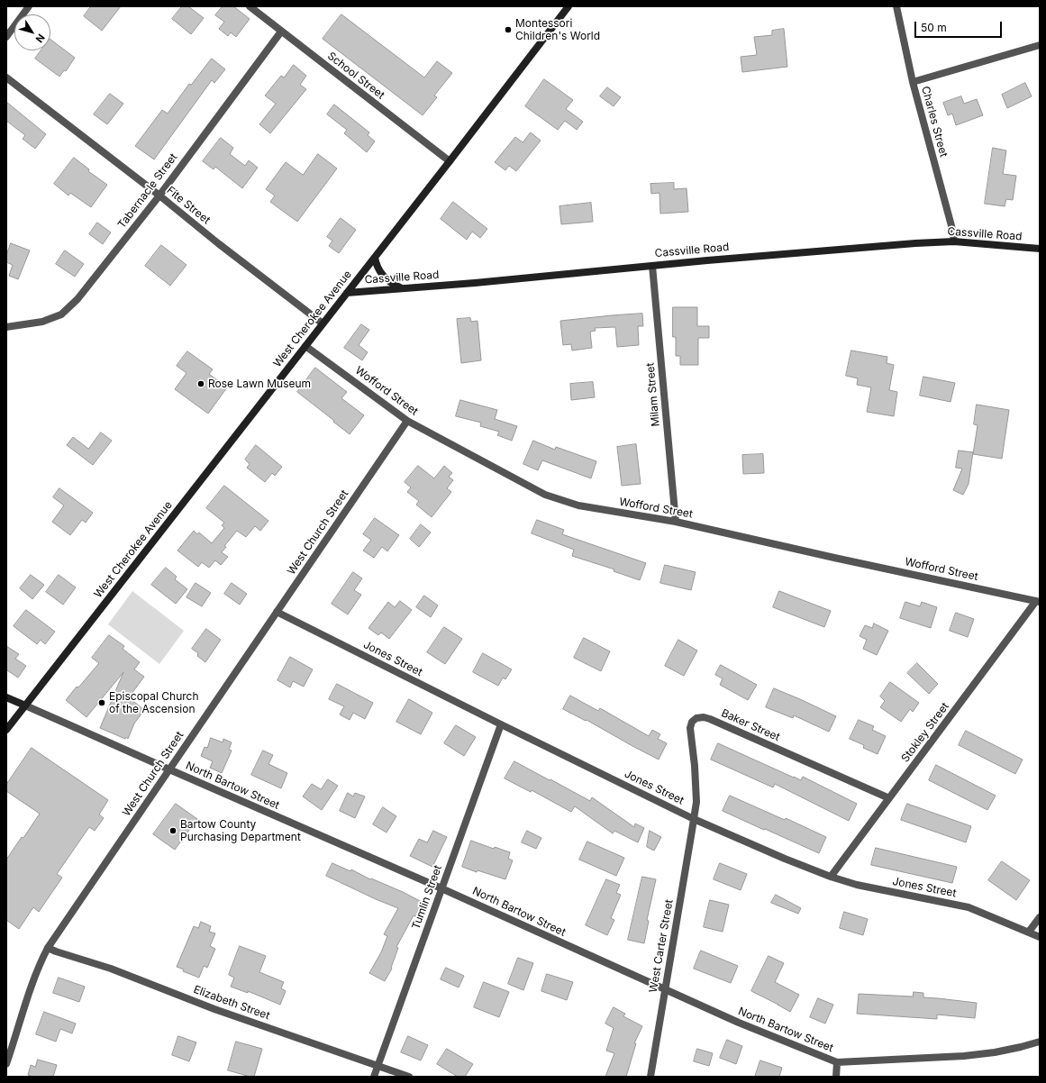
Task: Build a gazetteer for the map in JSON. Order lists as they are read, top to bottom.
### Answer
{
  "streets": {
    "main road": ["Cassville Road", "West Cherokee Avenue", "North Bartow Street"],
    "street": [
      "School Street",
      "Charles Street",
      "Tabernacle Street",
      "Fite Street",
      "Wofford Street",
      "Milam Street",
      "West Church Street",
      "Jones Street",
      "Baker Street",
      "Stokley Street",
      "Tumlin Street",
      "West Carter Street",
      "Elizabeth Street"
    ]
  },
  "crossings": [
    ["School Street", "Tabernacle Street"],
    ["School Street", "West Cherokee Avenue"],
    ["Charles Street", "Cassville Road"],
    ["Tabernacle Street", "Fite Street"],
    ["Fite Street", "West Cherokee Avenue"],
    ["Cassville Road", "West Cherokee Avenue"],
    ["Cassville Road", "Milam Street"],
    ["West Cherokee Avenue", "Wofford Street"],
    ["West Cherokee Avenue", "North Bartow Street"],
    ["Wofford Street", "Milam Street"],
    ["Wofford Street", "West Church Street"],
    ["Wofford Street", "Stokley Street"],
    ["West Church Street", "Jones Street"],
    ["West Church Street", "North Bartow Street"],
    ["West Church Street", "Elizabeth Street"],
    ["Jones Street", "Baker Street"],
    ["Jones Street", "Stokley Street"],
    ["Jones Street", "Tumlin Street"],
    ["Jones Street", "West Carter Street"],
    ["Baker Street", "Stokley Street"],
    ["Baker Street", "West Carter Street"],
    ["North Bartow Street", "Tumlin Street"],
    ["North Bartow Street", "West Carter Street"],
    ["Tumlin Street", "Elizabeth Street"]
  ],
  "places": [
    "Montessori Children's World",
    "Rose Lawn Museum",
    "Episcopal Church of the Ascension",
    "Bartow County Purchasing Department"
  ],
  "scale_bar": "50 m",
  "north": "bottom right"
}
